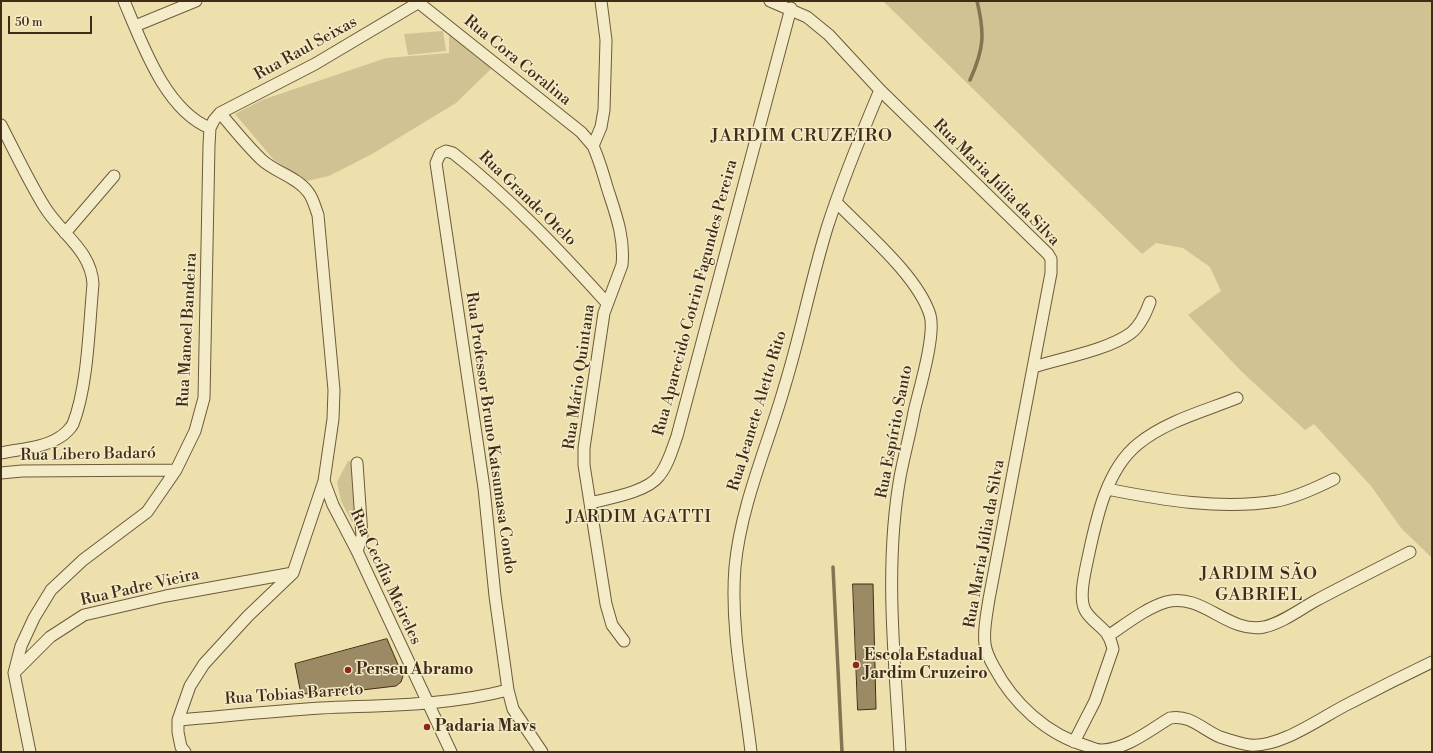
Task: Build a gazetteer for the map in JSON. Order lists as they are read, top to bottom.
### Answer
{
  "streets": {
    "street": [
      "Rua Raul Seixas",
      "Rua Cora Coralina",
      "Rua Maria Júlia da Silva",
      "Rua Grande Otelo",
      "Rua Aparecido Cotrin Fagundes Pereira",
      "Rua Manoel Bandeira",
      "Rua Mário Quintana",
      "Rua Jeanete Aletto Rito",
      "Rua Espírito Santo",
      "Rua Professor Bruno Katsumasa Condo",
      "Rua Libero Badaró",
      "Rua Cecília Meireles",
      "Rua Padre Vieira",
      "Rua Tobias Barreto"
    ]
  },
  "crossings": [
    ["Rua Raul Seixas", "Rua Cora Coralina"],
    ["Rua Raul Seixas", "Rua Manoel Bandeira"],
    ["Rua Cora Coralina", "Rua Mário Quintana"],
    ["Rua Maria Júlia da Silva", "Rua Aparecido Cotrin Fagundes Pereira"],
    ["Rua Maria Júlia da Silva", "Rua Jeanete Aletto Rito"],
    ["Rua Grande Otelo", "Rua Mário Quintana"],
    ["Rua Grande Otelo", "Rua Professor Bruno Katsumasa Condo"],
    ["Rua Aparecido Cotrin Fagundes Pereira", "Rua Mário Quintana"],
    ["Rua Manoel Bandeira", "Rua Libero Badaró"],
    ["Rua Manoel Bandeira", "Rua Padre Vieira"],
    ["Rua Jeanete Aletto Rito", "Rua Espírito Santo"],
    ["Rua Professor Bruno Katsumasa Condo", "Rua Tobias Barreto"],
    ["Rua Cecília Meireles", "Rua Tobias Barreto"]
  ],
  "districts": ["JARDIM CRUZEIRO", "JARDIM AGATTI", "JARDIM SÃO GABRIEL"],
  "places": ["Escola Estadual Jardim Cruzeiro", "Perseu Abramo", "Padaria Mavs"],
  "scale_bar": "50 m"
}
